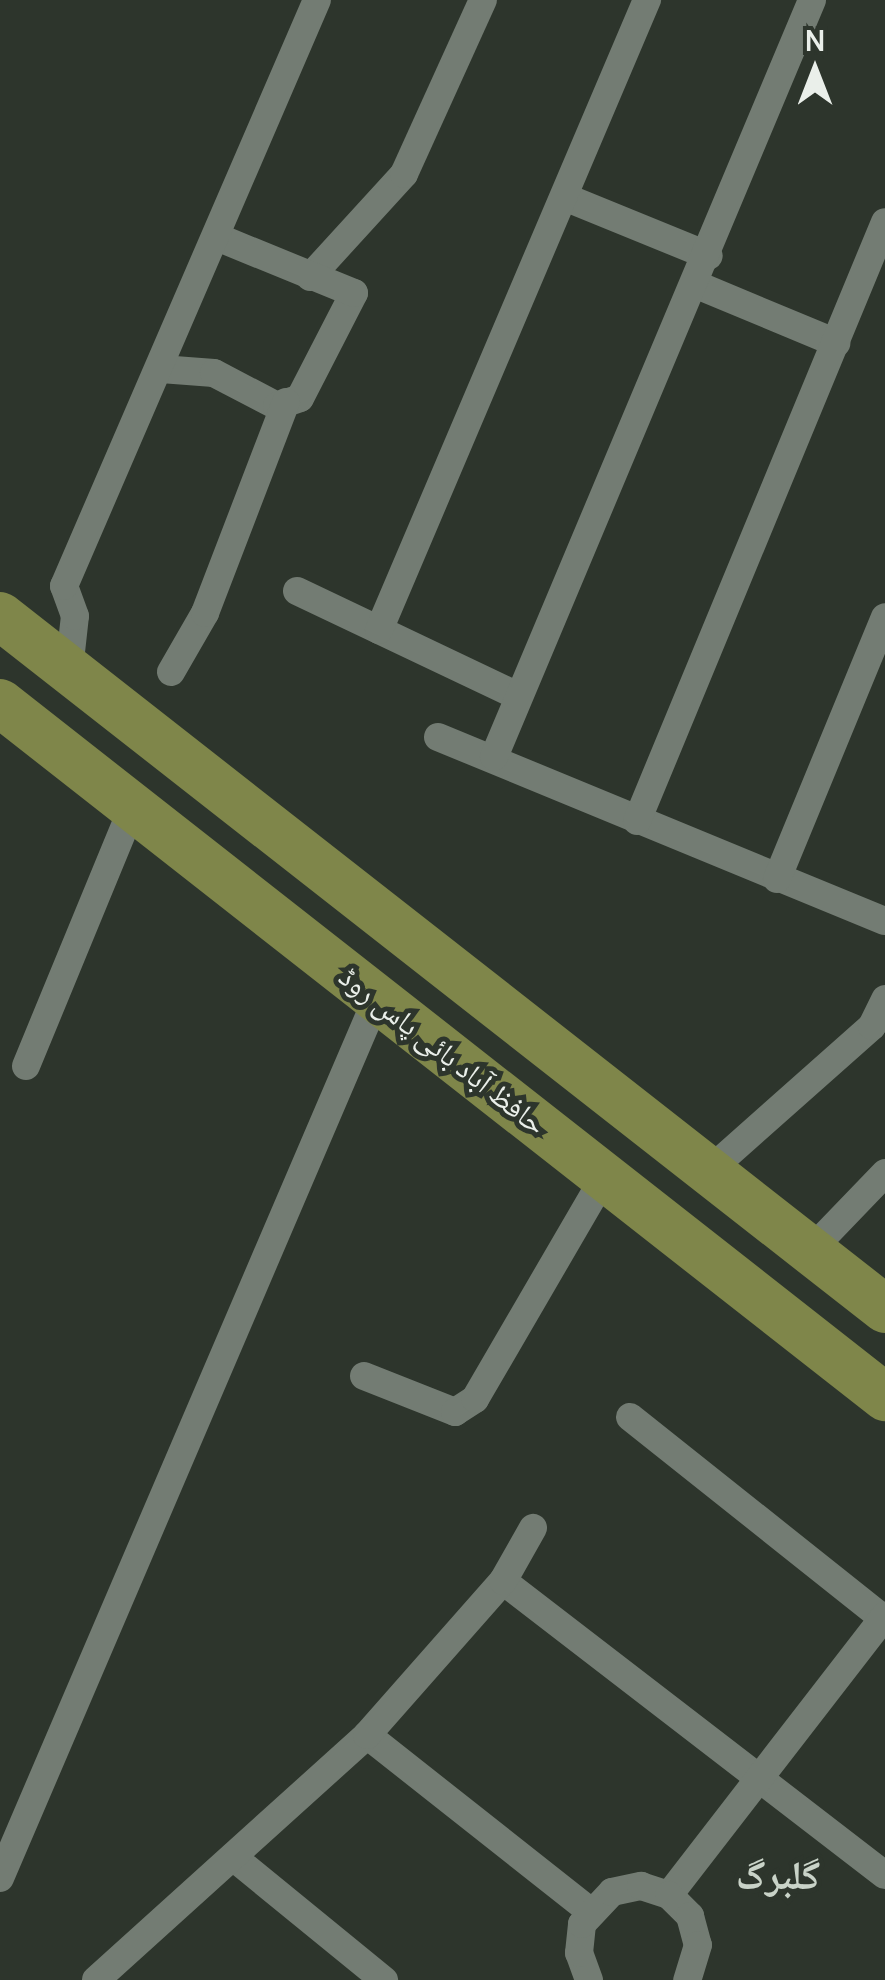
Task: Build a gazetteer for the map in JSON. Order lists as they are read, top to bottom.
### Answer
{
  "streets": {
    "highway": ["حافظ آباد بائی پاس روڈ"]
  },
  "districts": ["گلبرگ"],
  "north": "top"
}
